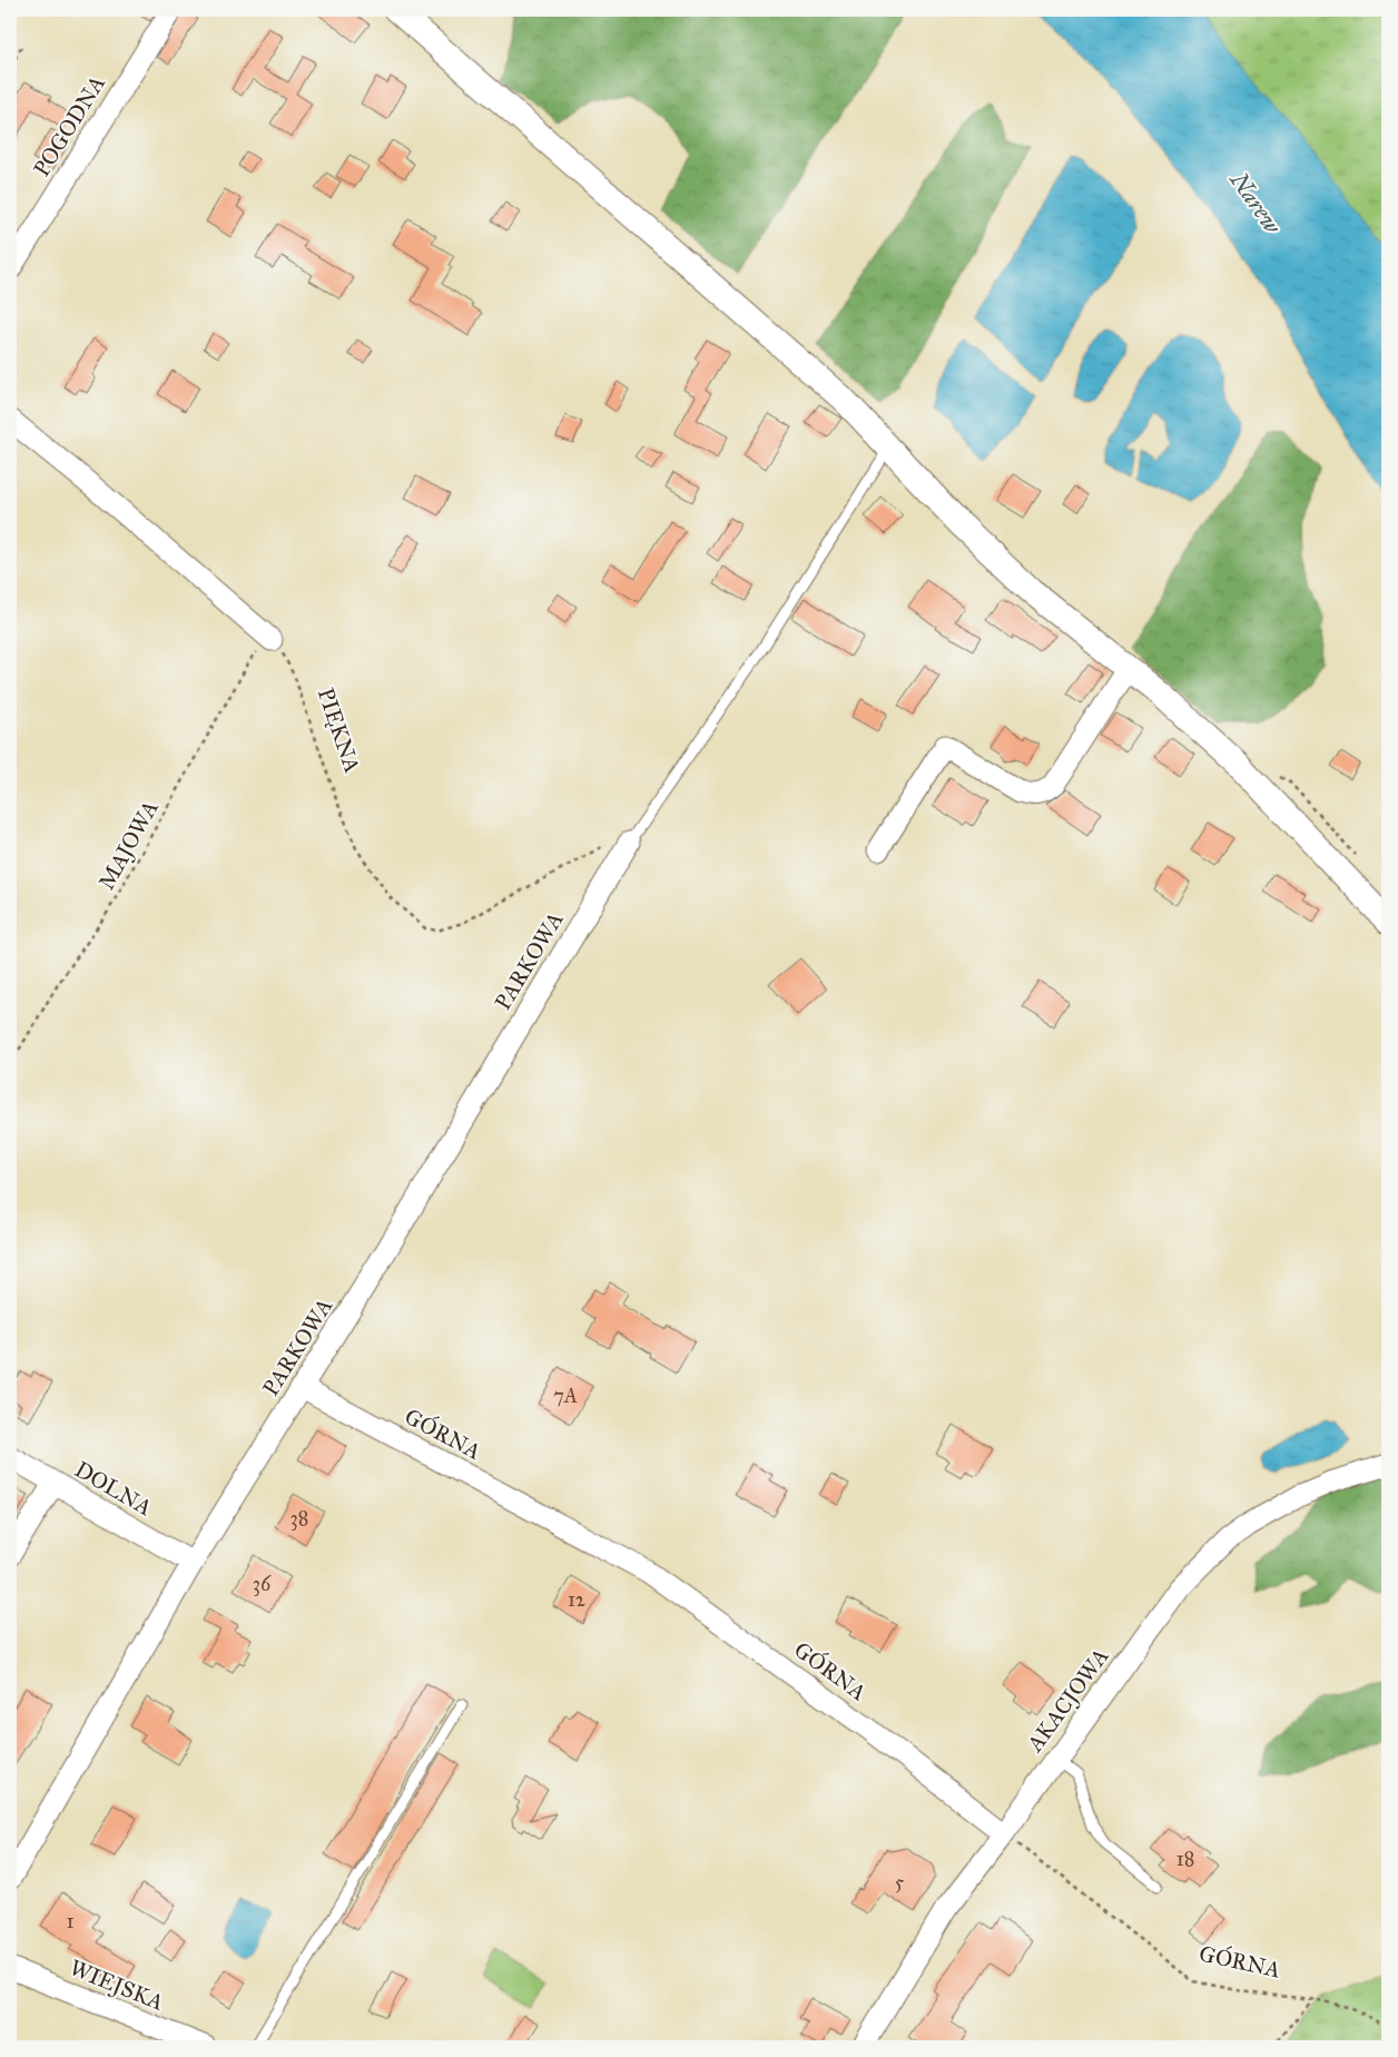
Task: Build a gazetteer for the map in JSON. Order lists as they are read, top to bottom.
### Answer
{
  "streets": {
    "street": [
      "POGODNA",
      "PARKOWA",
      "GÓRNA",
      "DOLNA",
      "AKACJOWA",
      "WIEJSKA"
    ],
    "path": ["PIĘKNA", "MAJOWA"]
  },
  "crossings": [
    ["PIĘKNA", "MAJOWA"],
    ["PIĘKNA", "PARKOWA"],
    ["PARKOWA", "GÓRNA"],
    ["PARKOWA", "DOLNA"],
    ["GÓRNA", "AKACJOWA"]
  ],
  "water": ["Narew"],
  "house_numbers": [
    "7A",
    "38",
    "36",
    "12",
    "18",
    "5",
    "1"
  ]
}
